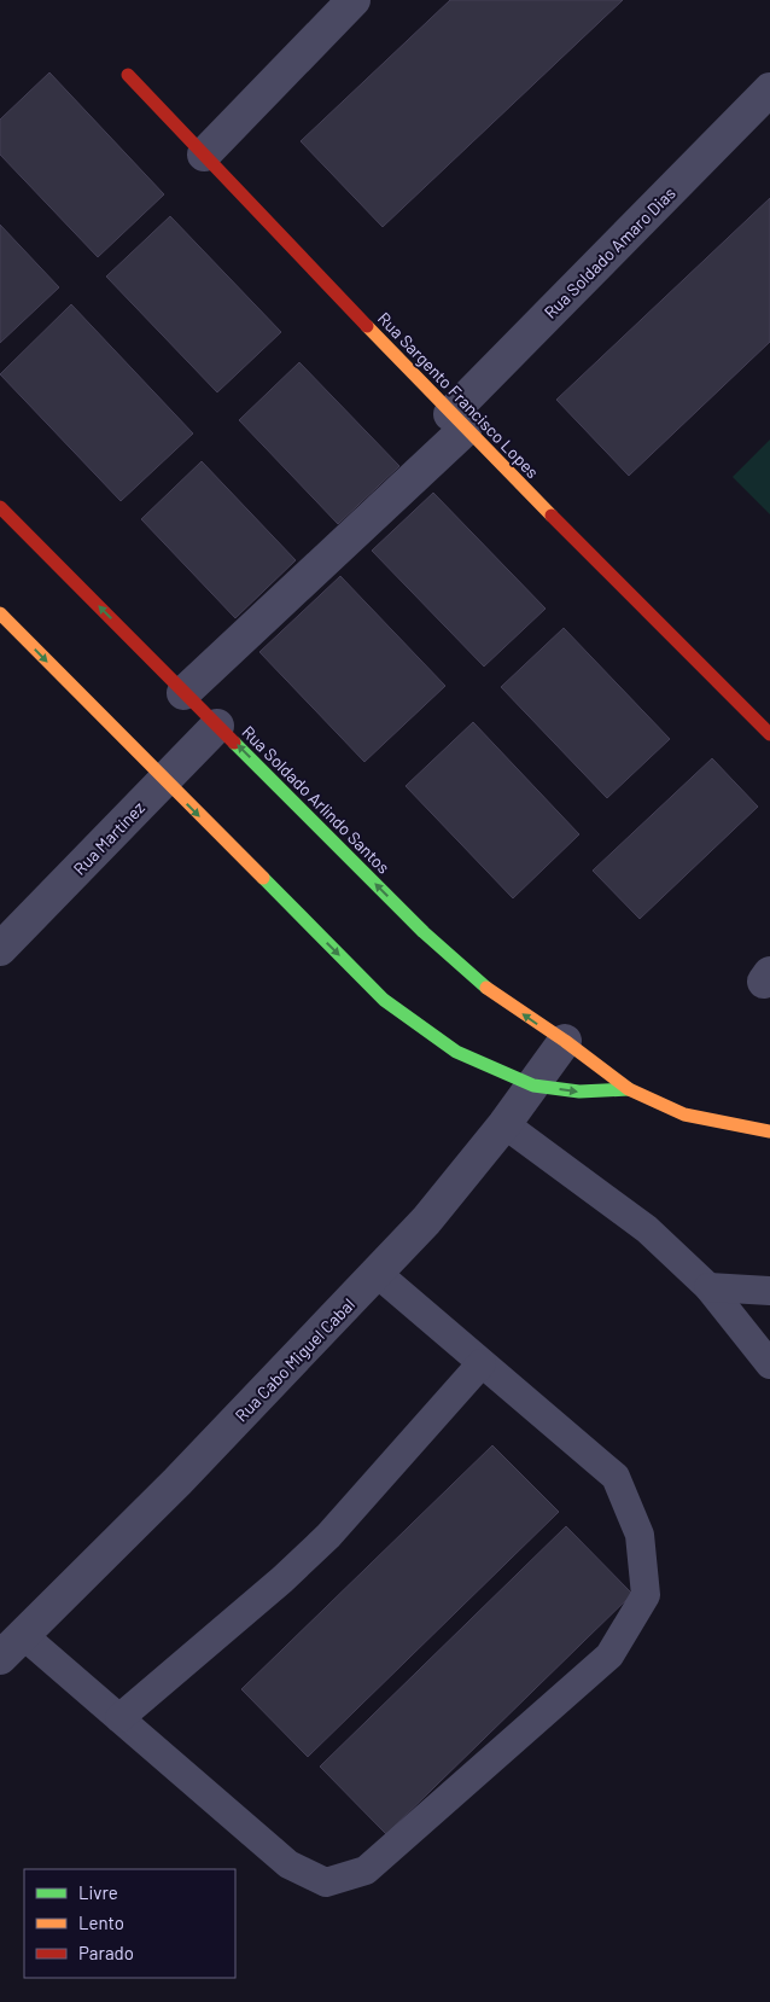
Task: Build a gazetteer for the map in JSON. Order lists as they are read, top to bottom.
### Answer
{
  "streets": {
    "main road": ["Rua Sargento Francisco Lopes", "Rua Soldado Arlindo Santos"],
    "street": ["Rua Soldado Amaro Dias", "Rua Martínez", "Rua Cabo Miguel Cabal"]
  },
  "crossings": [
    ["Rua Soldado Amaro Dias", "Rua Sargento Francisco Lopes"],
    ["Rua Soldado Amaro Dias", "Rua Soldado Arlindo Santos"],
    ["Rua Soldado Arlindo Santos", "Rua Martínez"],
    ["Rua Soldado Arlindo Santos", "Rua Cabo Miguel Cabal"]
  ],
  "legend": ["Livre", "Lento", "Parado"]
}
